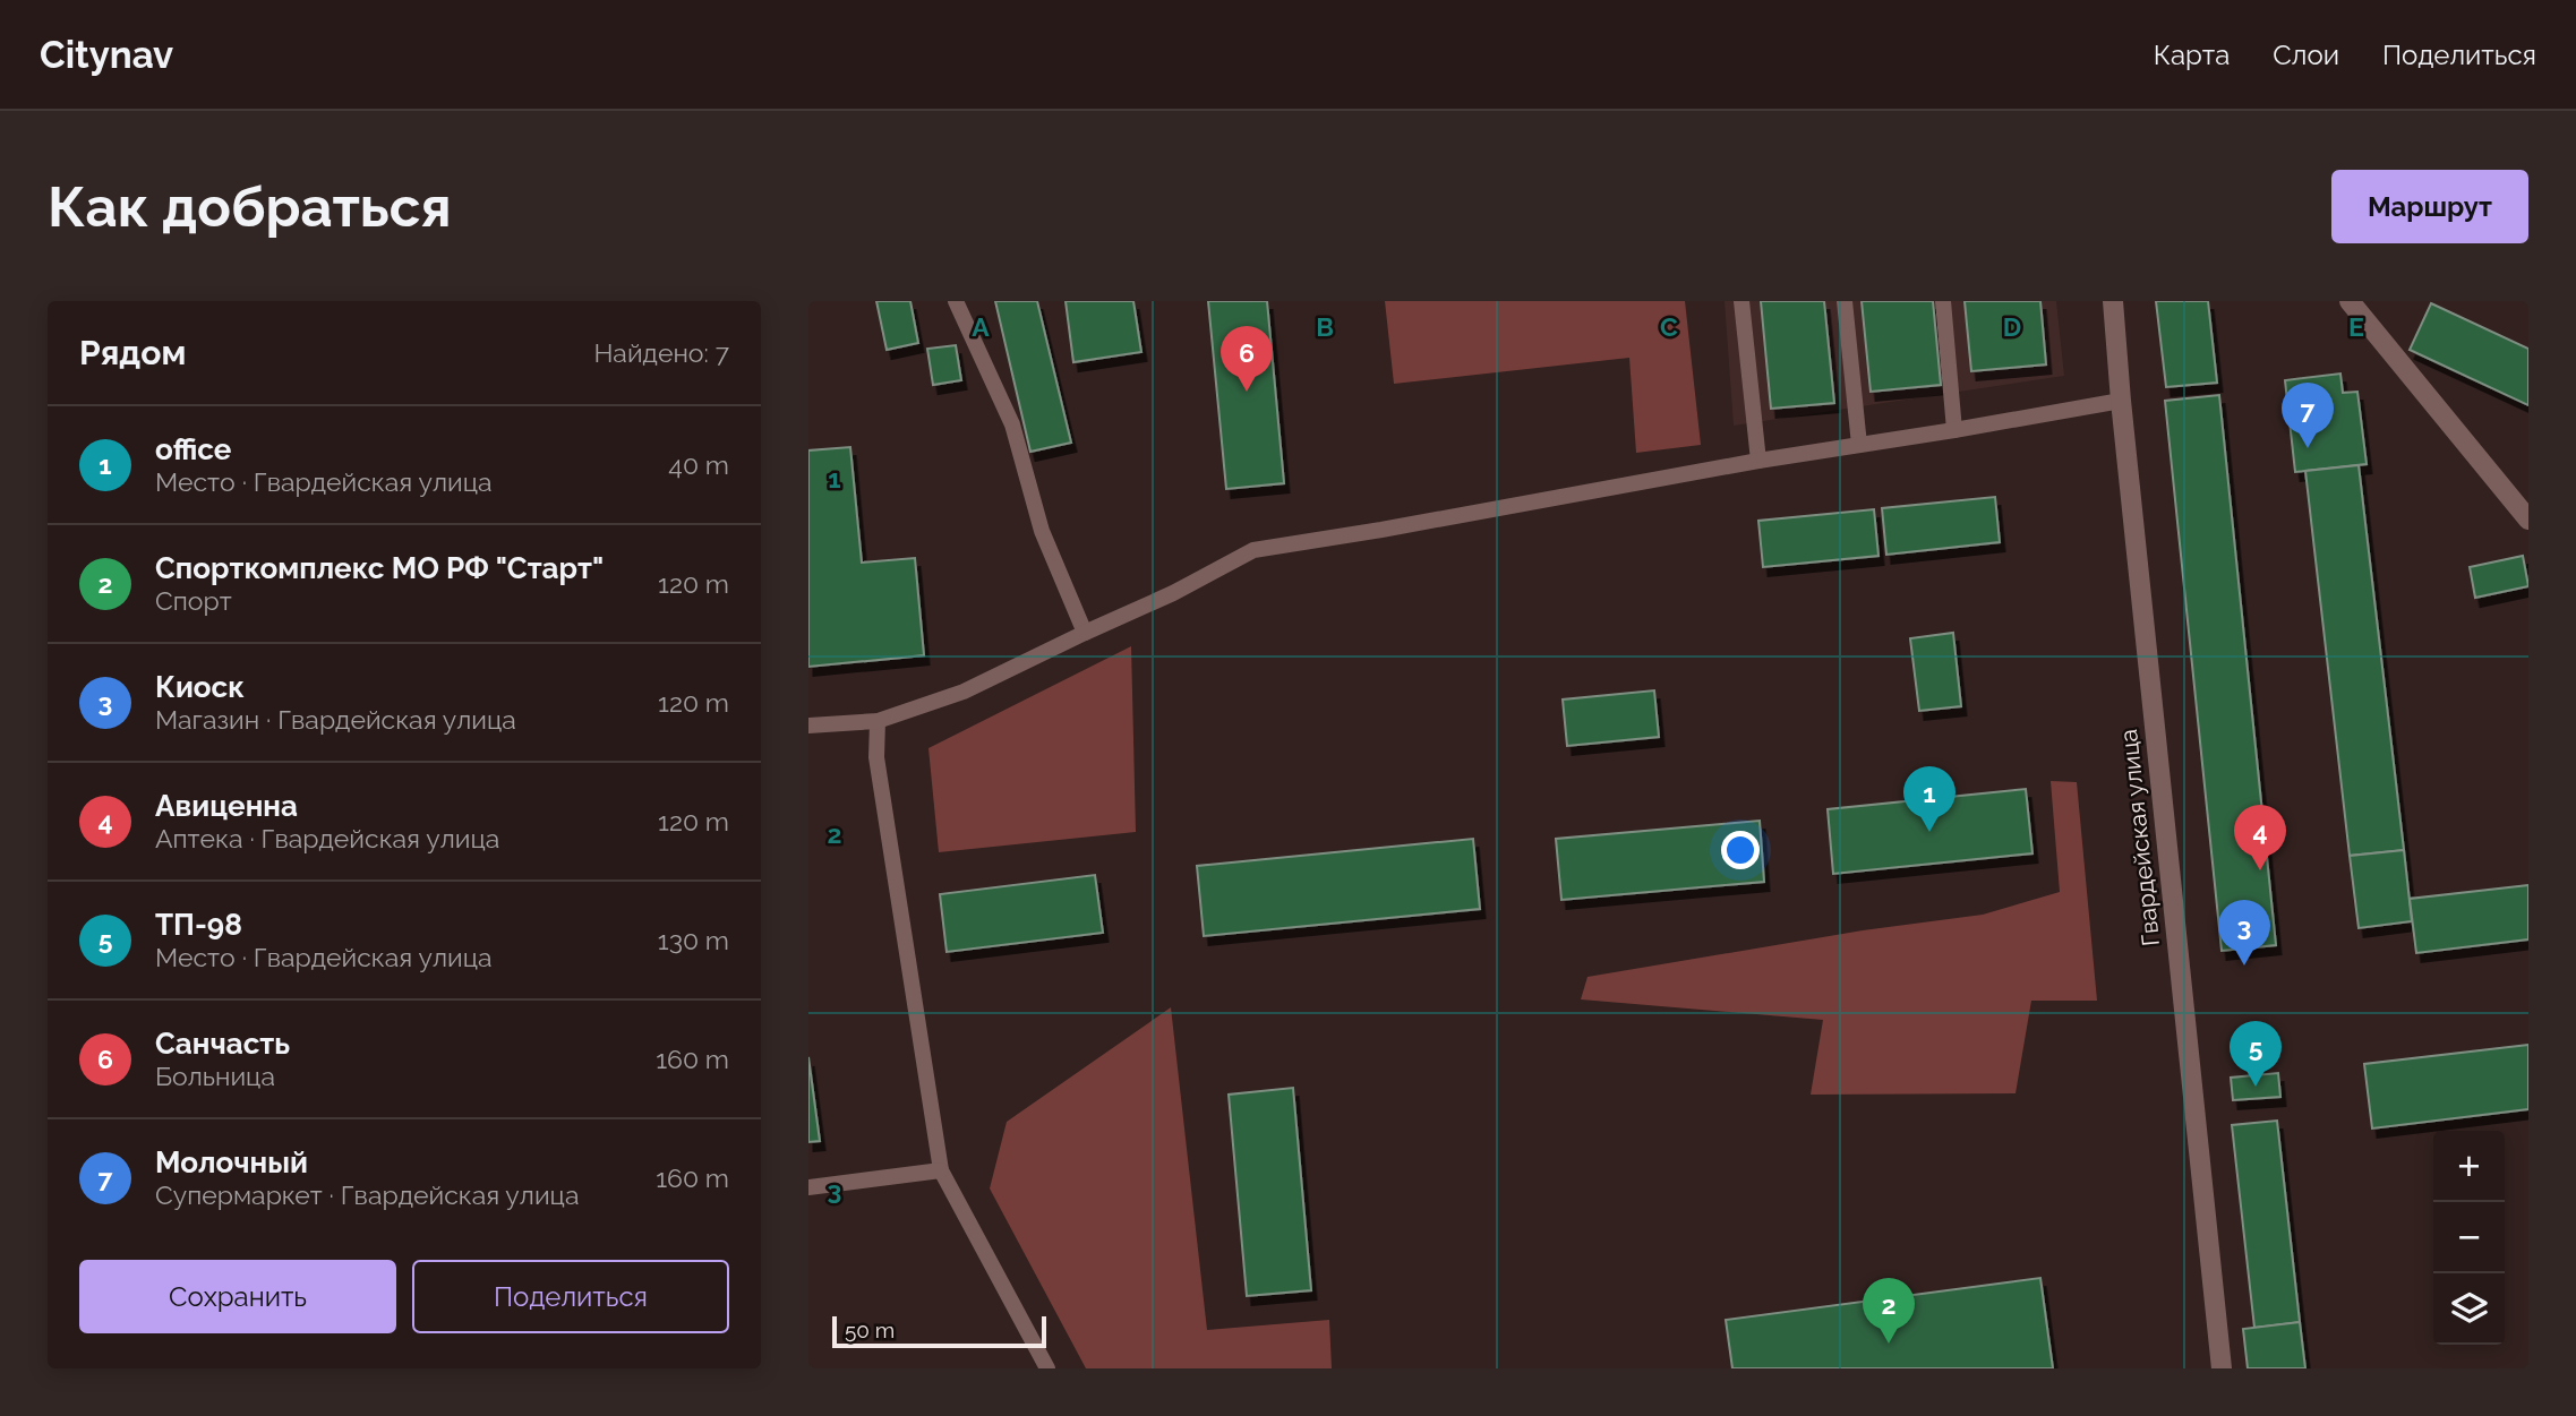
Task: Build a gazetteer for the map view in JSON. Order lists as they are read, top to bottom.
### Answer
{
  "streets": {
    "street": ["Гвардейская улица"]
  },
  "scale_bar": "50 m",
  "page": {
    "header": "Citynav",
    "nav": ["Карта", "Слои", "Поделиться"],
    "buttons": [
      "Маршрут",
      ["Сохранить", "Поделиться"]
    ],
    "title": "Как добраться",
    "heading": ["Рядом", "Найдено: 7"],
    "pins": [
      "6",
      "7",
      "1",
      "4",
      "3",
      "5",
      "2"
    ],
    "list": [
      {
        "mark": "1",
        "name": "office",
        "note": "Место · Гвардейская улица",
        "value": "40 m"
      },
      {
        "mark": "2",
        "name": "Спорткомплекс МО РФ \"Старт\"",
        "note": "Спорт",
        "value": "120 m"
      },
      {
        "mark": "3",
        "name": "Киоск",
        "note": "Магазин · Гвардейская улица",
        "value": "120 m"
      },
      {
        "mark": "4",
        "name": "Авиценна",
        "note": "Аптека · Гвардейская улица",
        "value": "120 m"
      },
      {
        "mark": "5",
        "name": "ТП-98",
        "note": "Место · Гвардейская улица",
        "value": "130 m"
      },
      {
        "mark": "6",
        "name": "Cанчасть",
        "note": "Больница",
        "value": "160 m"
      },
      {
        "mark": "7",
        "name": "Молочный",
        "note": "Супермаркет · Гвардейская улица",
        "value": "160 m"
      }
    ],
    "map_buttons": ["+", "−"],
    "scale": "50 m"
  },
  "grid": {
    "columns": [
      "A",
      "B",
      "C",
      "D",
      "E"
    ],
    "rows": ["1", "2", "3"]
  }
}
